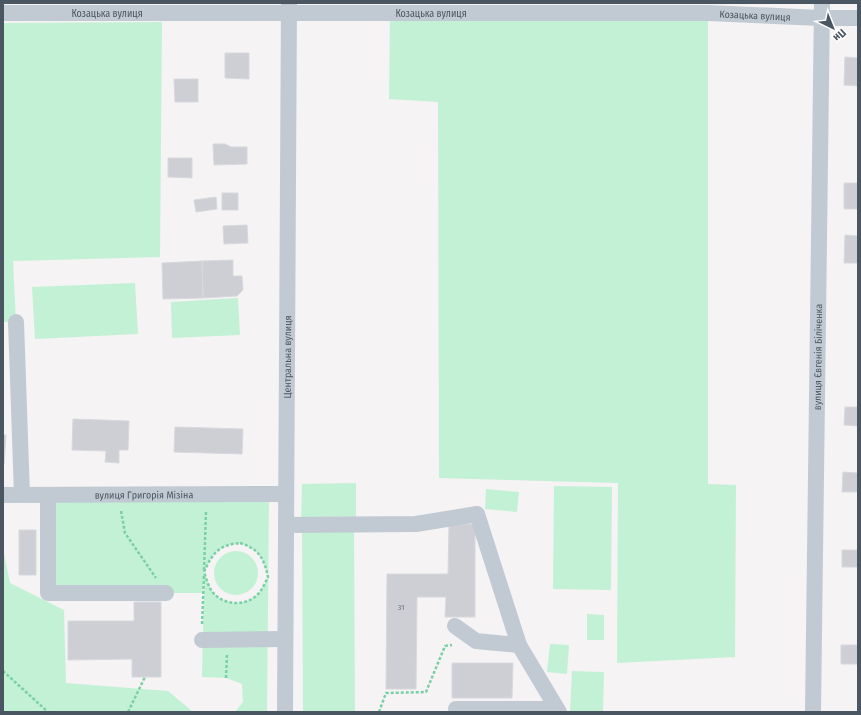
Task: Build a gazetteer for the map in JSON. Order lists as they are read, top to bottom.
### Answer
{
  "streets": {
    "street": [
      "Козацька вулиця",
      "Центральна вулиця",
      "вулиця Євгенія Біліченка",
      "вулиця Григорія Мізіна"
    ]
  },
  "crossings": [
    ["Козацька вулиця", "Центральна вулиця"],
    ["Козацька вулиця", "вулиця Євгенія Біліченка"],
    ["Центральна вулиця", "вулиця Григорія Мізіна"]
  ],
  "house_numbers": ["31"],
  "north": "bottom right"
}
